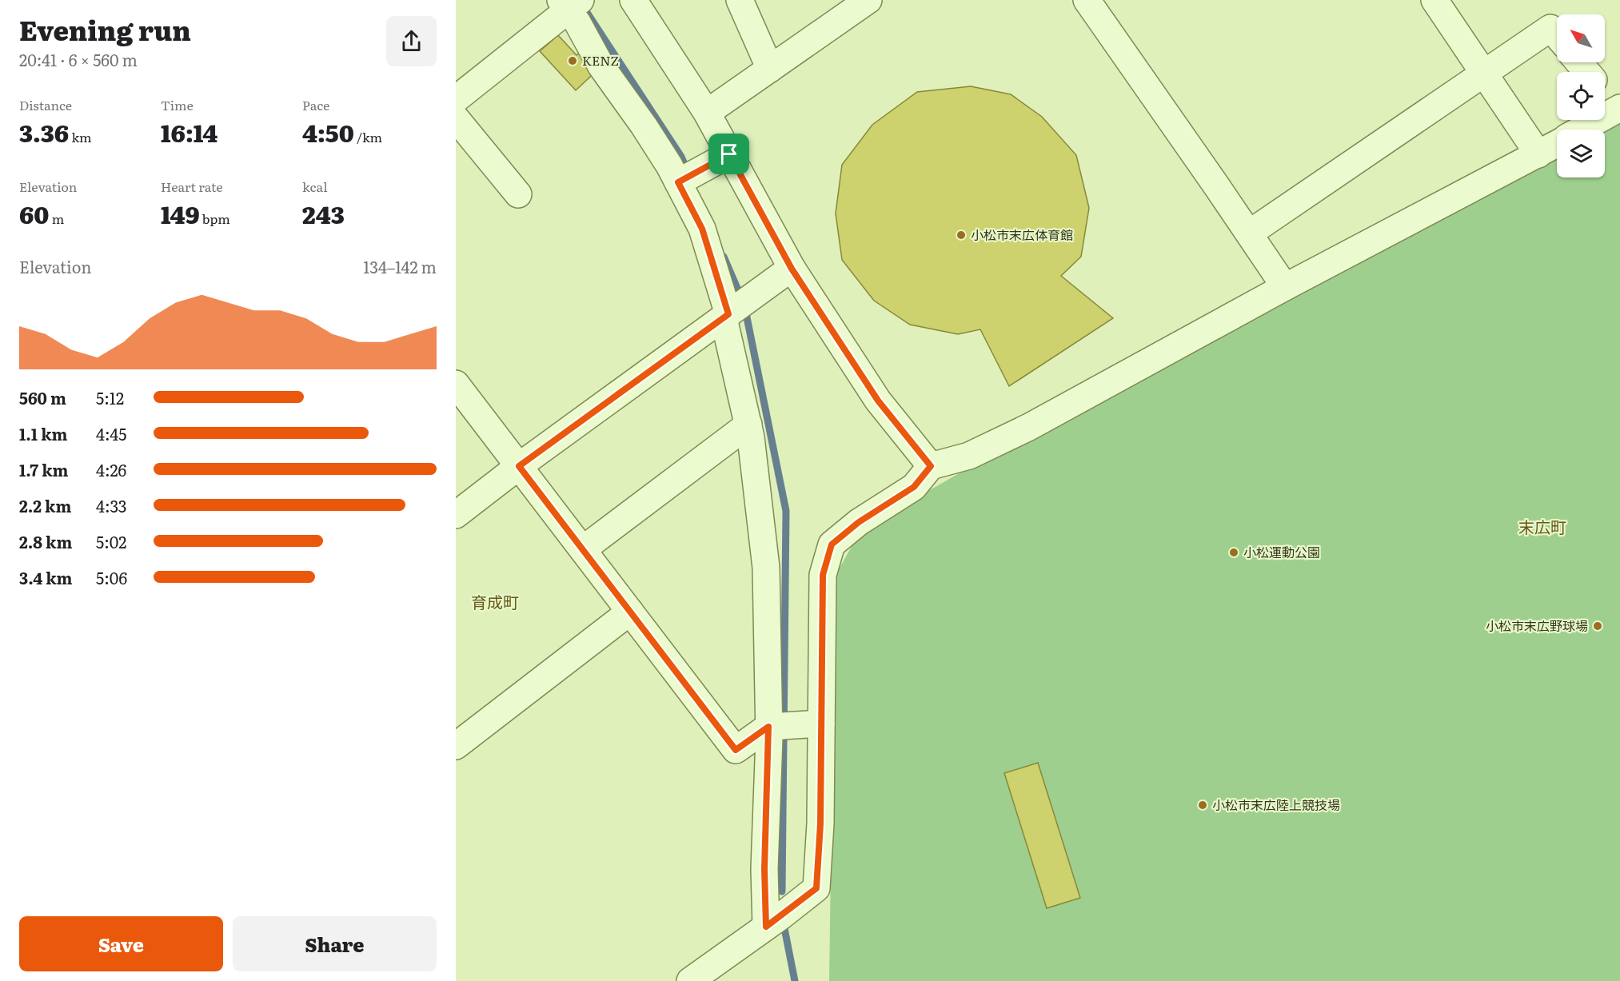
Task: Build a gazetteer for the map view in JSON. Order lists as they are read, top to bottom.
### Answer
{
  "districts": ["末広町", "育成町"],
  "places": [
    "KENZ",
    "小松市末広体育館",
    "小松運動公園",
    "小松市末広野球場",
    "小松市末広陸上競技場"
  ],
  "north": "top left",
  "page": {
    "heading": ["Evening run", "20:41 · 6 × 560 m"],
    "stats": [
      ["Distance", "3.36 km"],
      ["Time", "16:14"],
      ["Pace", "4:50 /km"],
      ["Elevation", "60 m"],
      ["Heart rate", "149 bpm"],
      ["kcal", "243"]
    ],
    "chart": ["Elevation", "134–142 m"],
    "list": [
      {
        "name": "560 m",
        "note": "5:12"
      },
      {
        "name": "1.1 km",
        "note": "4:45"
      },
      {
        "name": "1.7 km",
        "note": "4:26"
      },
      {
        "name": "2.2 km",
        "note": "4:33"
      },
      {
        "name": "2.8 km",
        "note": "5:02"
      },
      {
        "name": "3.4 km",
        "note": "5:06"
      }
    ],
    "buttons": ["Save", "Share"]
  }
}
